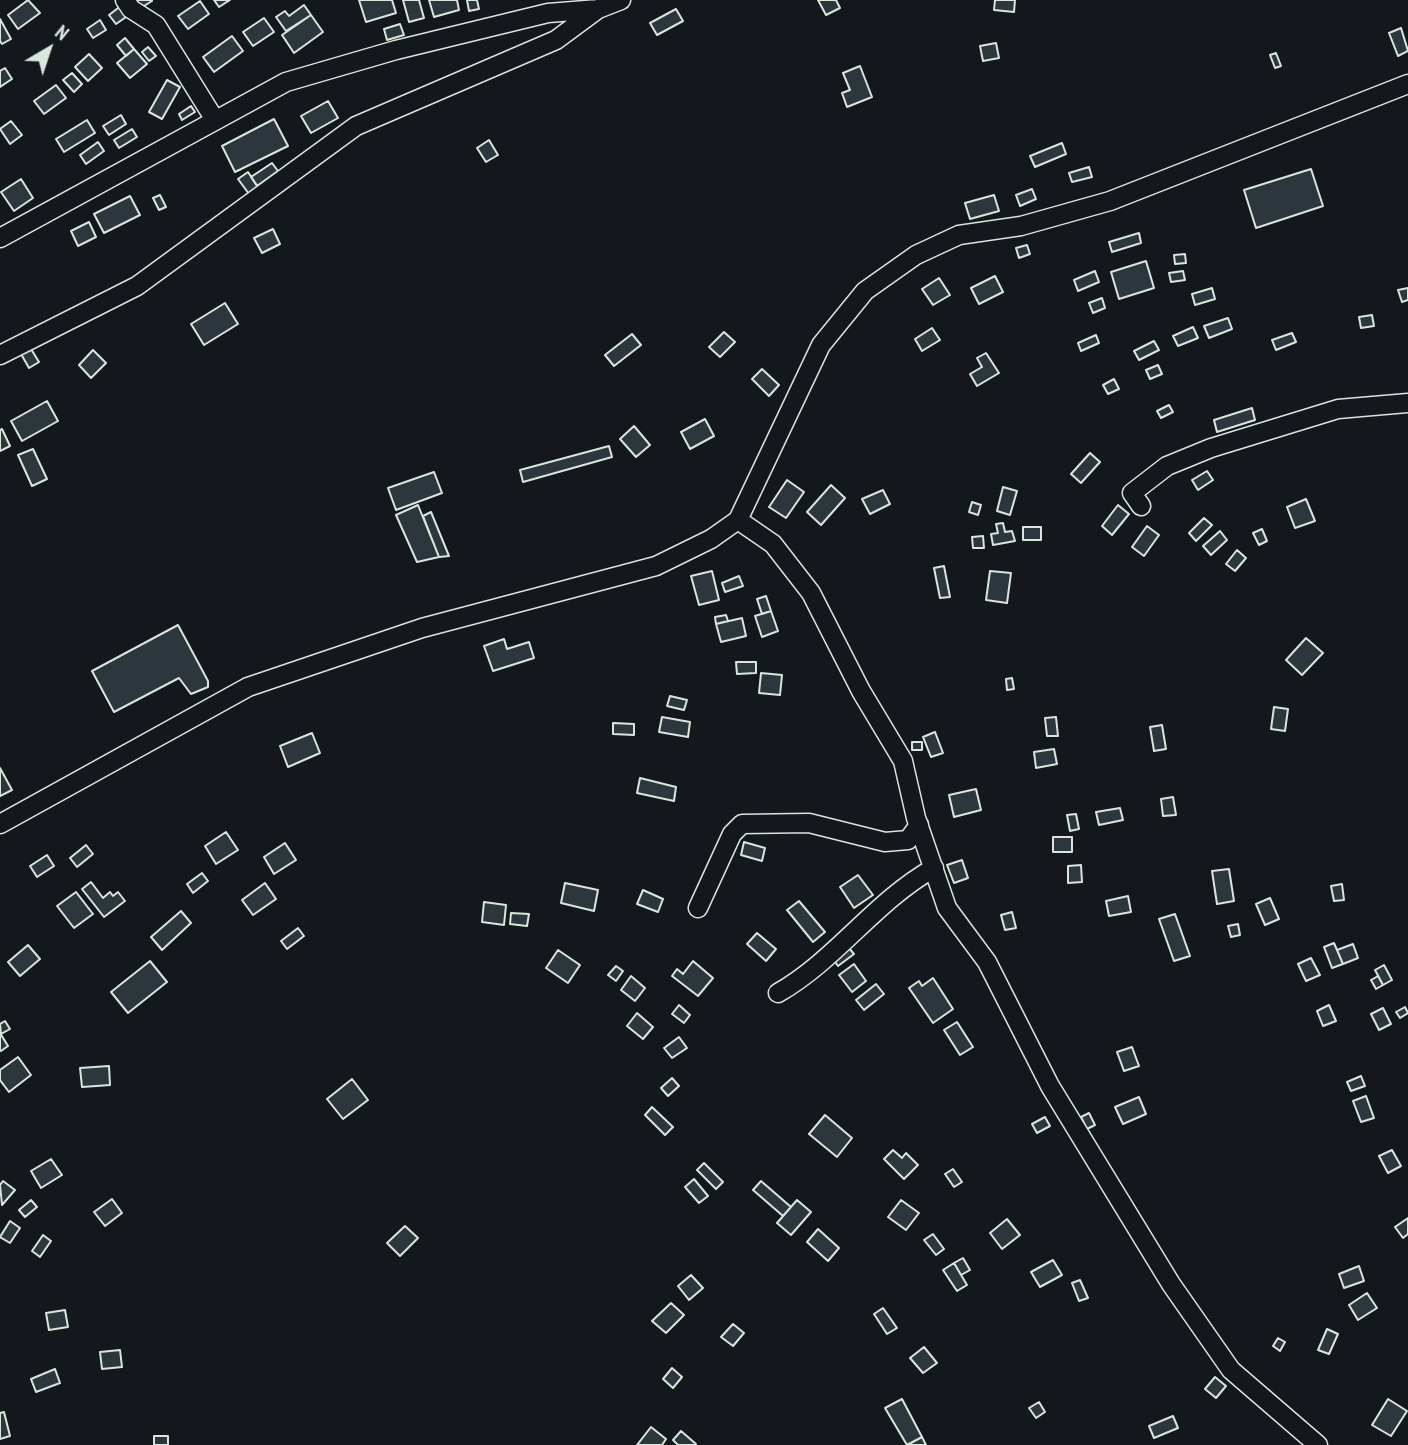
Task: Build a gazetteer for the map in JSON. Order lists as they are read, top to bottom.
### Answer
{
  "north": "top right"
}
